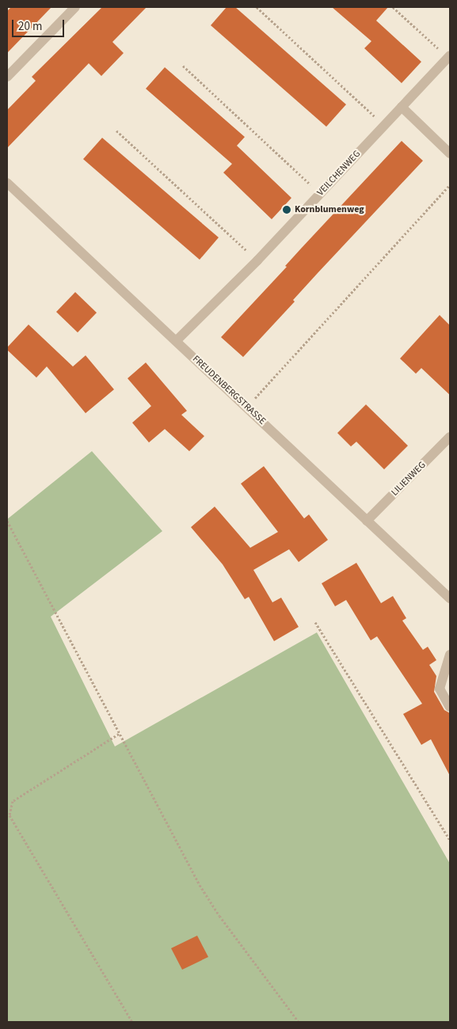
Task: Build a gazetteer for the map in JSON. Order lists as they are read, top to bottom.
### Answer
{
  "streets": {
    "street": ["VEILCHENWEG", "FREUDENBERGSTRASSE", "LILIENWEG"]
  },
  "crossings": [
    ["VEILCHENWEG", "FREUDENBERGSTRASSE"],
    ["FREUDENBERGSTRASSE", "LILIENWEG"]
  ],
  "places": ["Kornblumenweg"],
  "scale_bar": "20 m"
}
